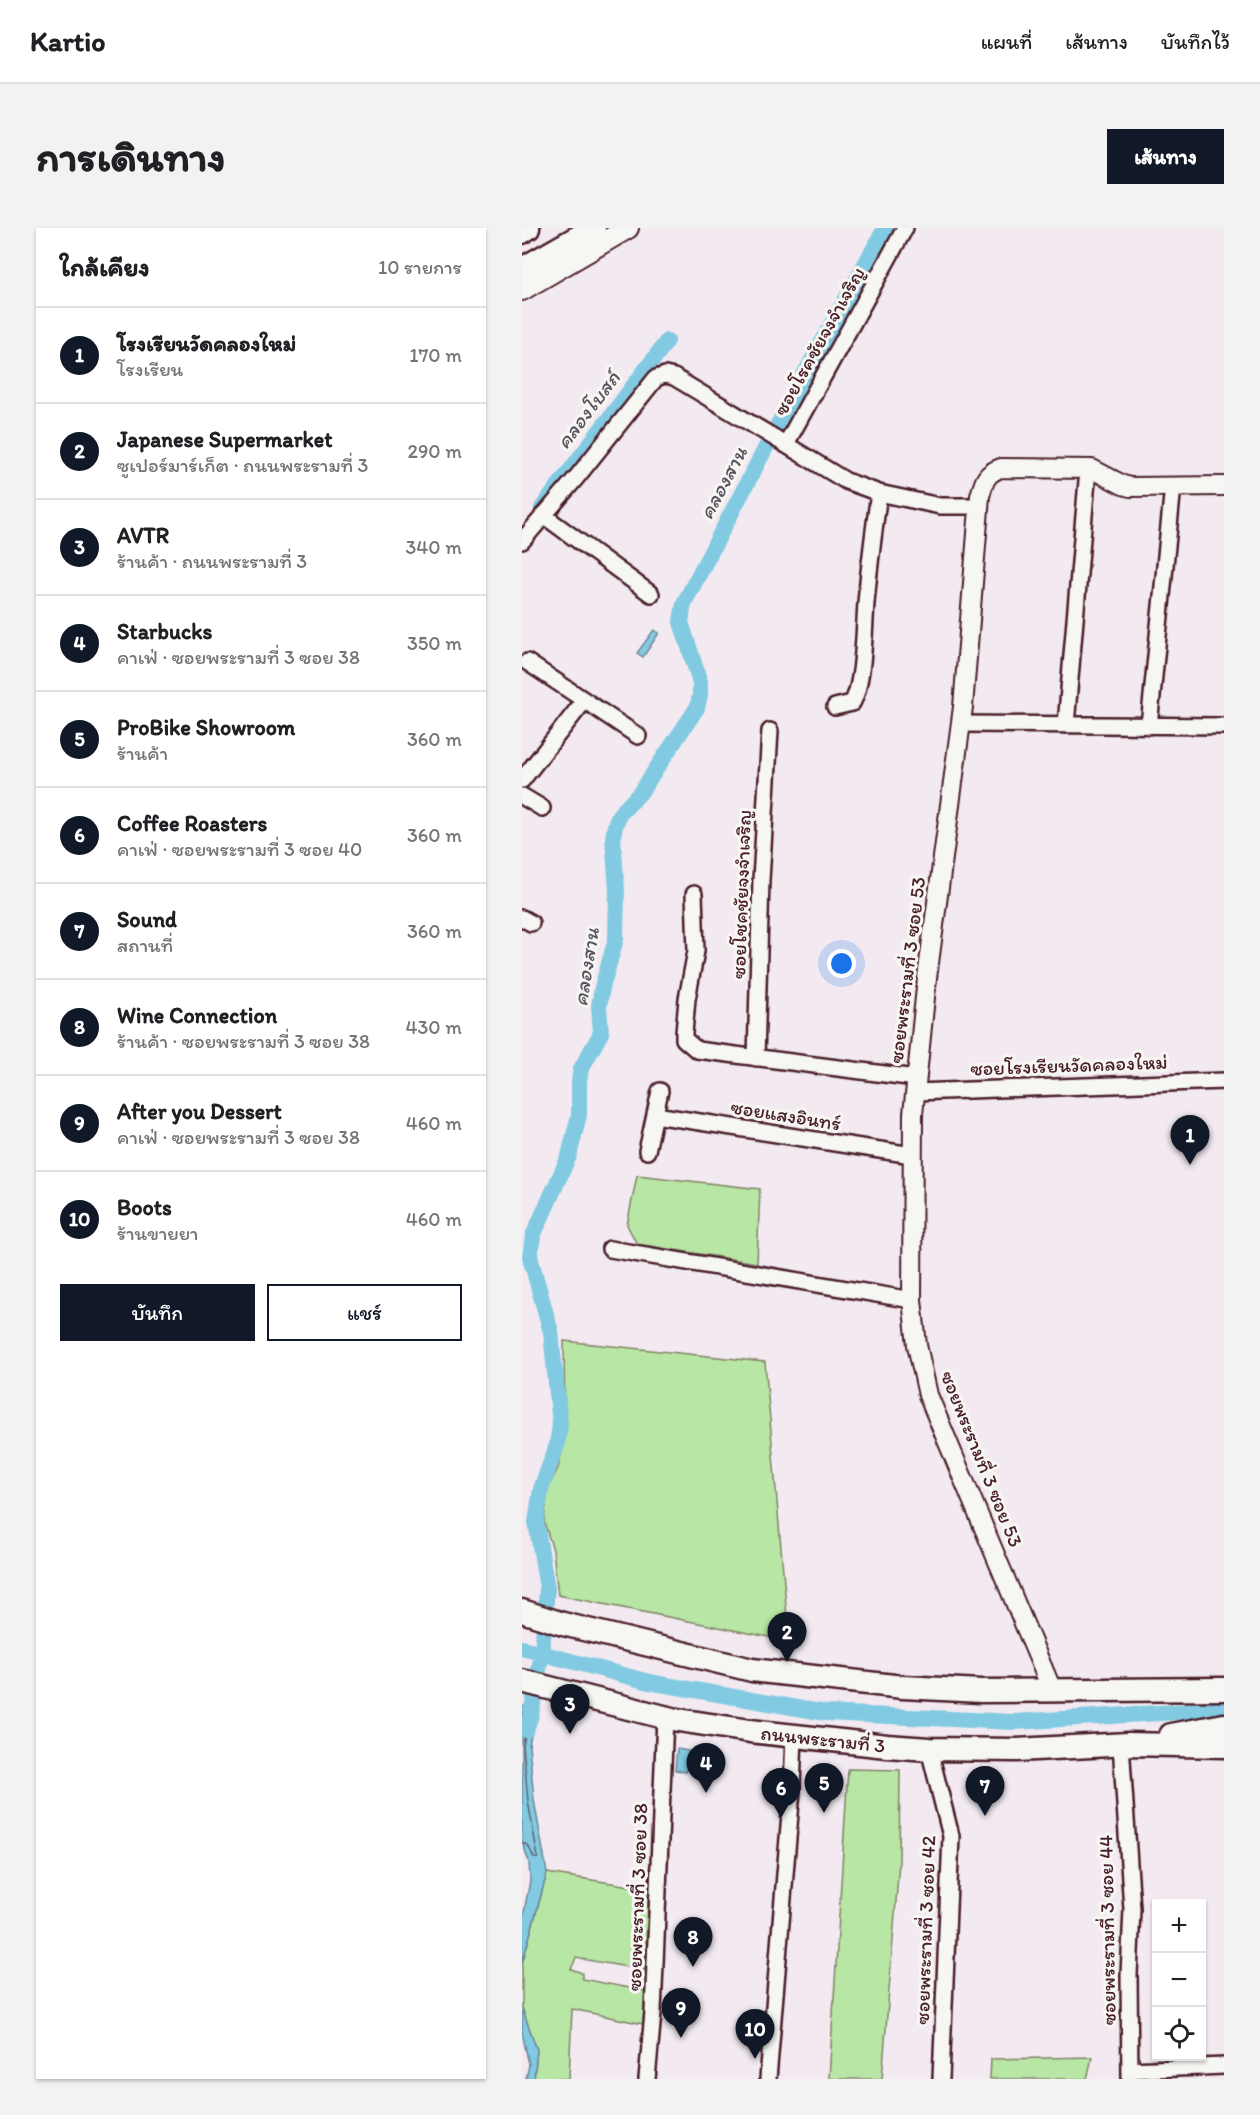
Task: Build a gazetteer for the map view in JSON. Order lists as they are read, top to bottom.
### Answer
{
  "streets": {
    "main road": ["ถนนพระรามที่ 3"],
    "street": [
      "ซอยโรคชัยจงจำเจริญ",
      "ซอยโชคชัยจงจำเจริญ",
      "ซอยพระรามที่ 3 ซอย 53",
      "ซอยโรงเรียนวัดคลองใหม่",
      "ซอยแสงอินทร์",
      "ซอยพระรามที่ 3 ซอย 38",
      "ซอยพระรามที่ 3 ซอย 42",
      "ซอยพระรามที่ 3 ซอย 44"
    ]
  },
  "crossings": [
    ["ซอยโรคชัยจงจำเจริญ", "ซอยพระรามที่ 3 ซอย 53"],
    ["ซอยพระรามที่ 3 ซอย 53", "ซอยโรงเรียนวัดคลองใหม่"],
    ["ซอยพระรามที่ 3 ซอย 53", "ซอยแสงอินทร์"],
    ["ถนนพระรามที่ 3", "ซอยพระรามที่ 3 ซอย 38"],
    ["ถนนพระรามที่ 3", "ซอยพระรามที่ 3 ซอย 42"],
    ["ถนนพระรามที่ 3", "ซอยพระรามที่ 3 ซอย 44"]
  ],
  "water": ["คลองโบสถ์", "คลองสาน"],
  "page": {
    "header": "Kartio",
    "nav": ["แผนที่", "เส้นทาง", "บันทึกไว้"],
    "buttons": [
      "เส้นทาง",
      ["บันทึก", "แชร์"]
    ],
    "title": "การเดินทาง",
    "heading": ["ใกล้เคียง", "10 รายการ"],
    "list": [
      {
        "mark": "1",
        "name": "โรงเรียนวัดคลองใหม่",
        "note": "โรงเรียน",
        "value": "170 m"
      },
      {
        "mark": "2",
        "name": "Japanese Supermarket",
        "note": "ซูเปอร์มาร์เก็ต · ถนนพระรามที่ 3",
        "value": "290 m"
      },
      {
        "mark": "3",
        "name": "AVTR",
        "note": "ร้านค้า · ถนนพระรามที่ 3",
        "value": "340 m"
      },
      {
        "mark": "4",
        "name": "Starbucks",
        "note": "คาเฟ่ · ซอยพระรามที่ 3 ซอย 38",
        "value": "350 m"
      },
      {
        "mark": "5",
        "name": "ProBike Showroom",
        "note": "ร้านค้า",
        "value": "360 m"
      },
      {
        "mark": "6",
        "name": "Coffee Roasters",
        "note": "คาเฟ่ · ซอยพระรามที่ 3 ซอย 40",
        "value": "360 m"
      },
      {
        "mark": "7",
        "name": "Sound",
        "note": "สถานที่",
        "value": "360 m"
      },
      {
        "mark": "8",
        "name": "Wine Connection",
        "note": "ร้านค้า · ซอยพระรามที่ 3 ซอย 38",
        "value": "430 m"
      },
      {
        "mark": "9",
        "name": "After you Dessert",
        "note": "คาเฟ่ · ซอยพระรามที่ 3 ซอย 38",
        "value": "460 m"
      },
      {
        "mark": "10",
        "name": "Boots",
        "note": "ร้านขายยา",
        "value": "460 m"
      }
    ],
    "pins": [
      "1",
      "2",
      "3",
      "4",
      "5",
      "7",
      "6",
      "8",
      "9",
      "10"
    ],
    "map_buttons": ["+", "−"]
  }
}
